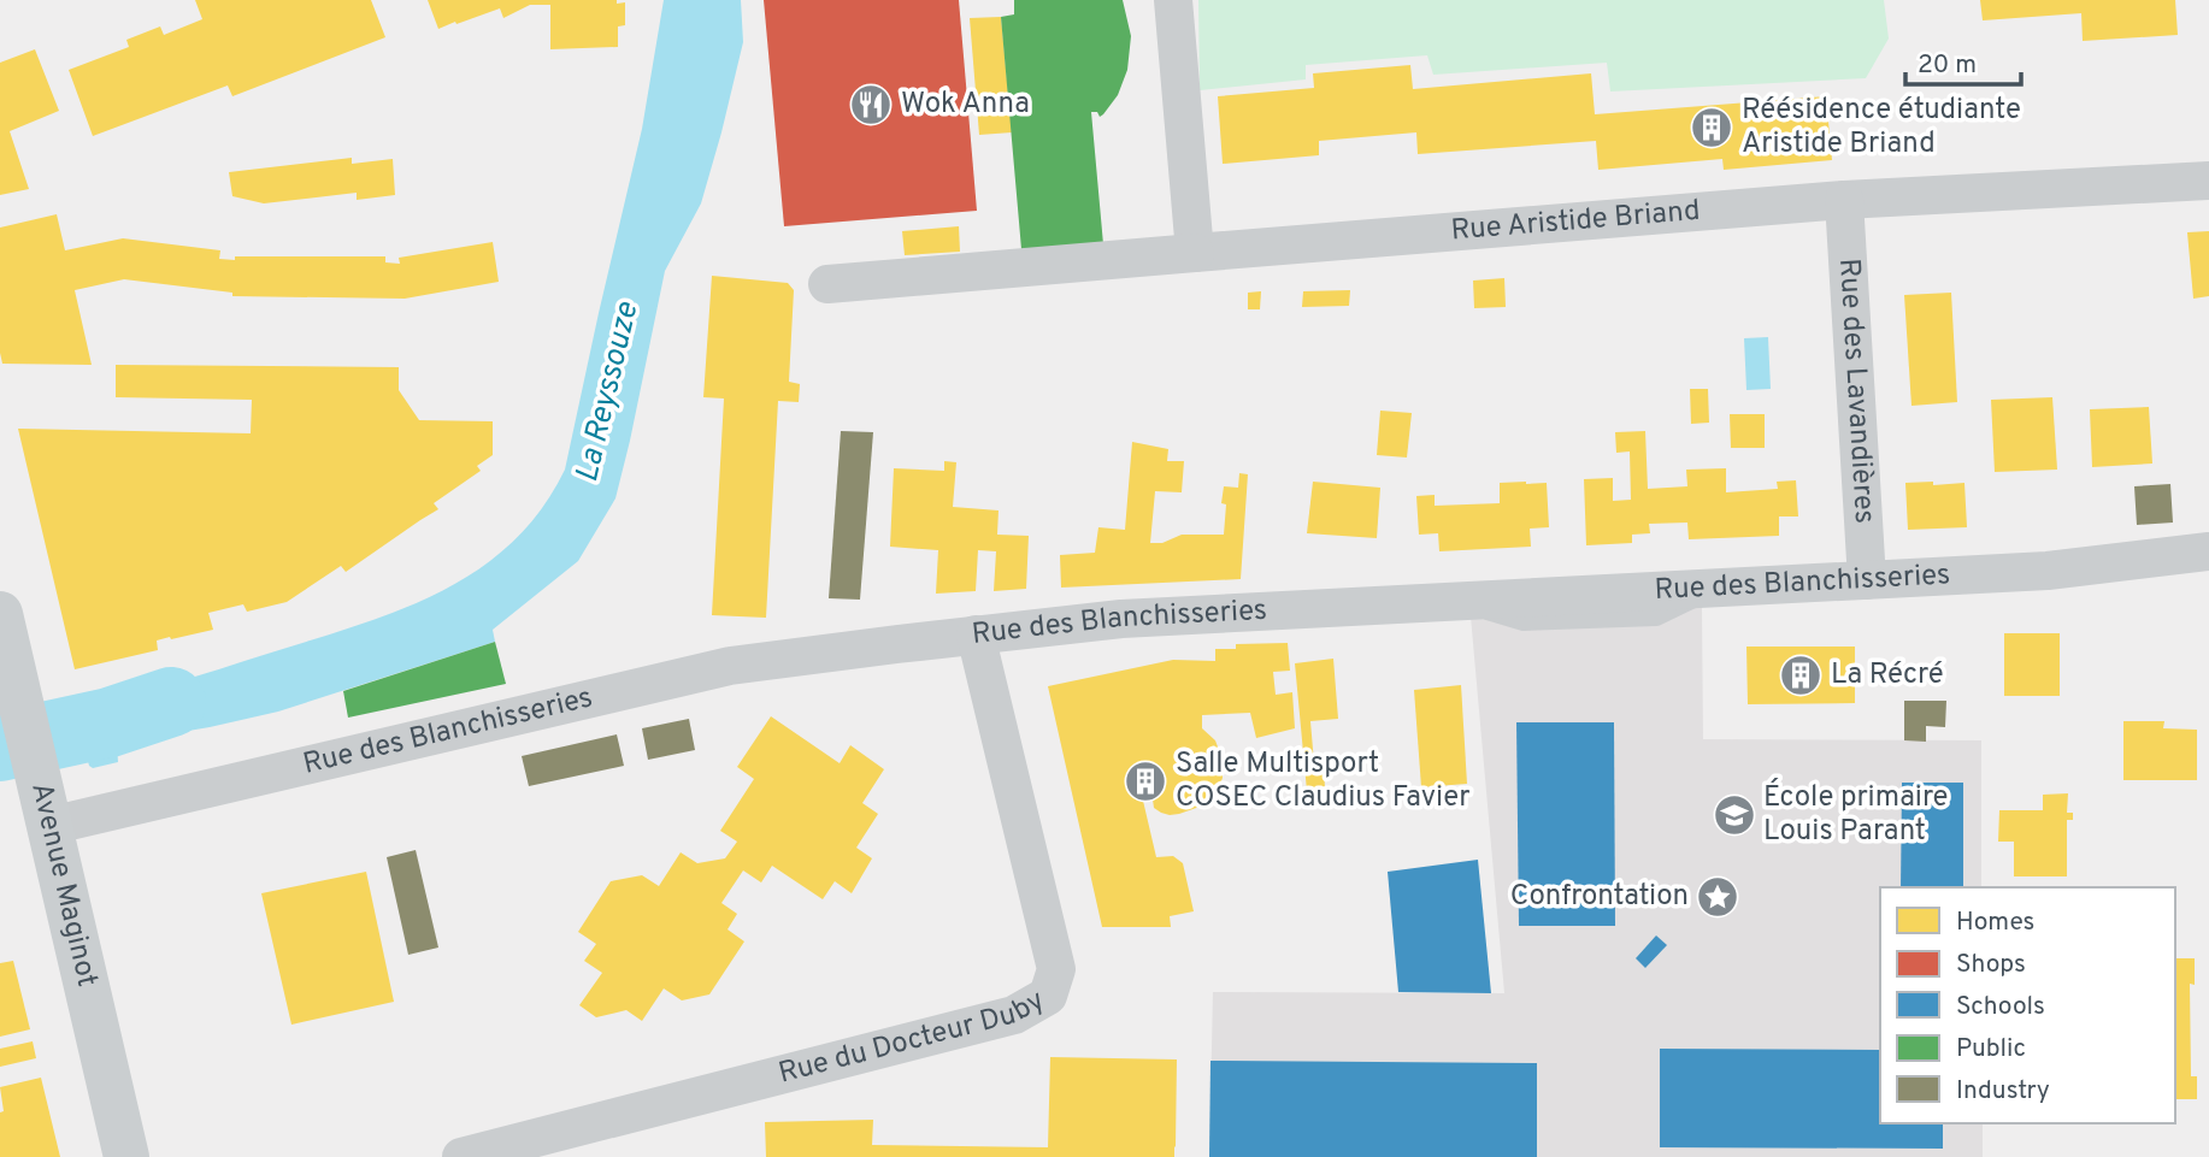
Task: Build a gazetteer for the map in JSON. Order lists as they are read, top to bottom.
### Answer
{
  "streets": {
    "main road": ["Avenue Maginot"],
    "street": [
      "Rue Aristide Briand",
      "Rue des Lavandières",
      "Rue des Blanchisseries",
      "Rue du Docteur Duby"
    ]
  },
  "crossings": [
    ["Rue Aristide Briand", "Rue des Lavandières"],
    ["Rue des Lavandières", "Rue des Blanchisseries"],
    ["Rue des Blanchisseries", "Avenue Maginot"],
    ["Rue des Blanchisseries", "Rue du Docteur Duby"]
  ],
  "water": ["La Reyssouze"],
  "places": {
    "restaurant": ["Wok Anna"],
    "building": ["Réésidence étudiante Aristide Briand", "La Récré", "Salle Multisport COSEC Claudius Favier"],
    "school or university": ["École primaire Louis Parant"],
    "place": ["Confrontation"]
  },
  "legend": [
    "Homes",
    "Shops",
    "Schools",
    "Public",
    "Industry"
  ],
  "scale_bar": "20 m"
}
